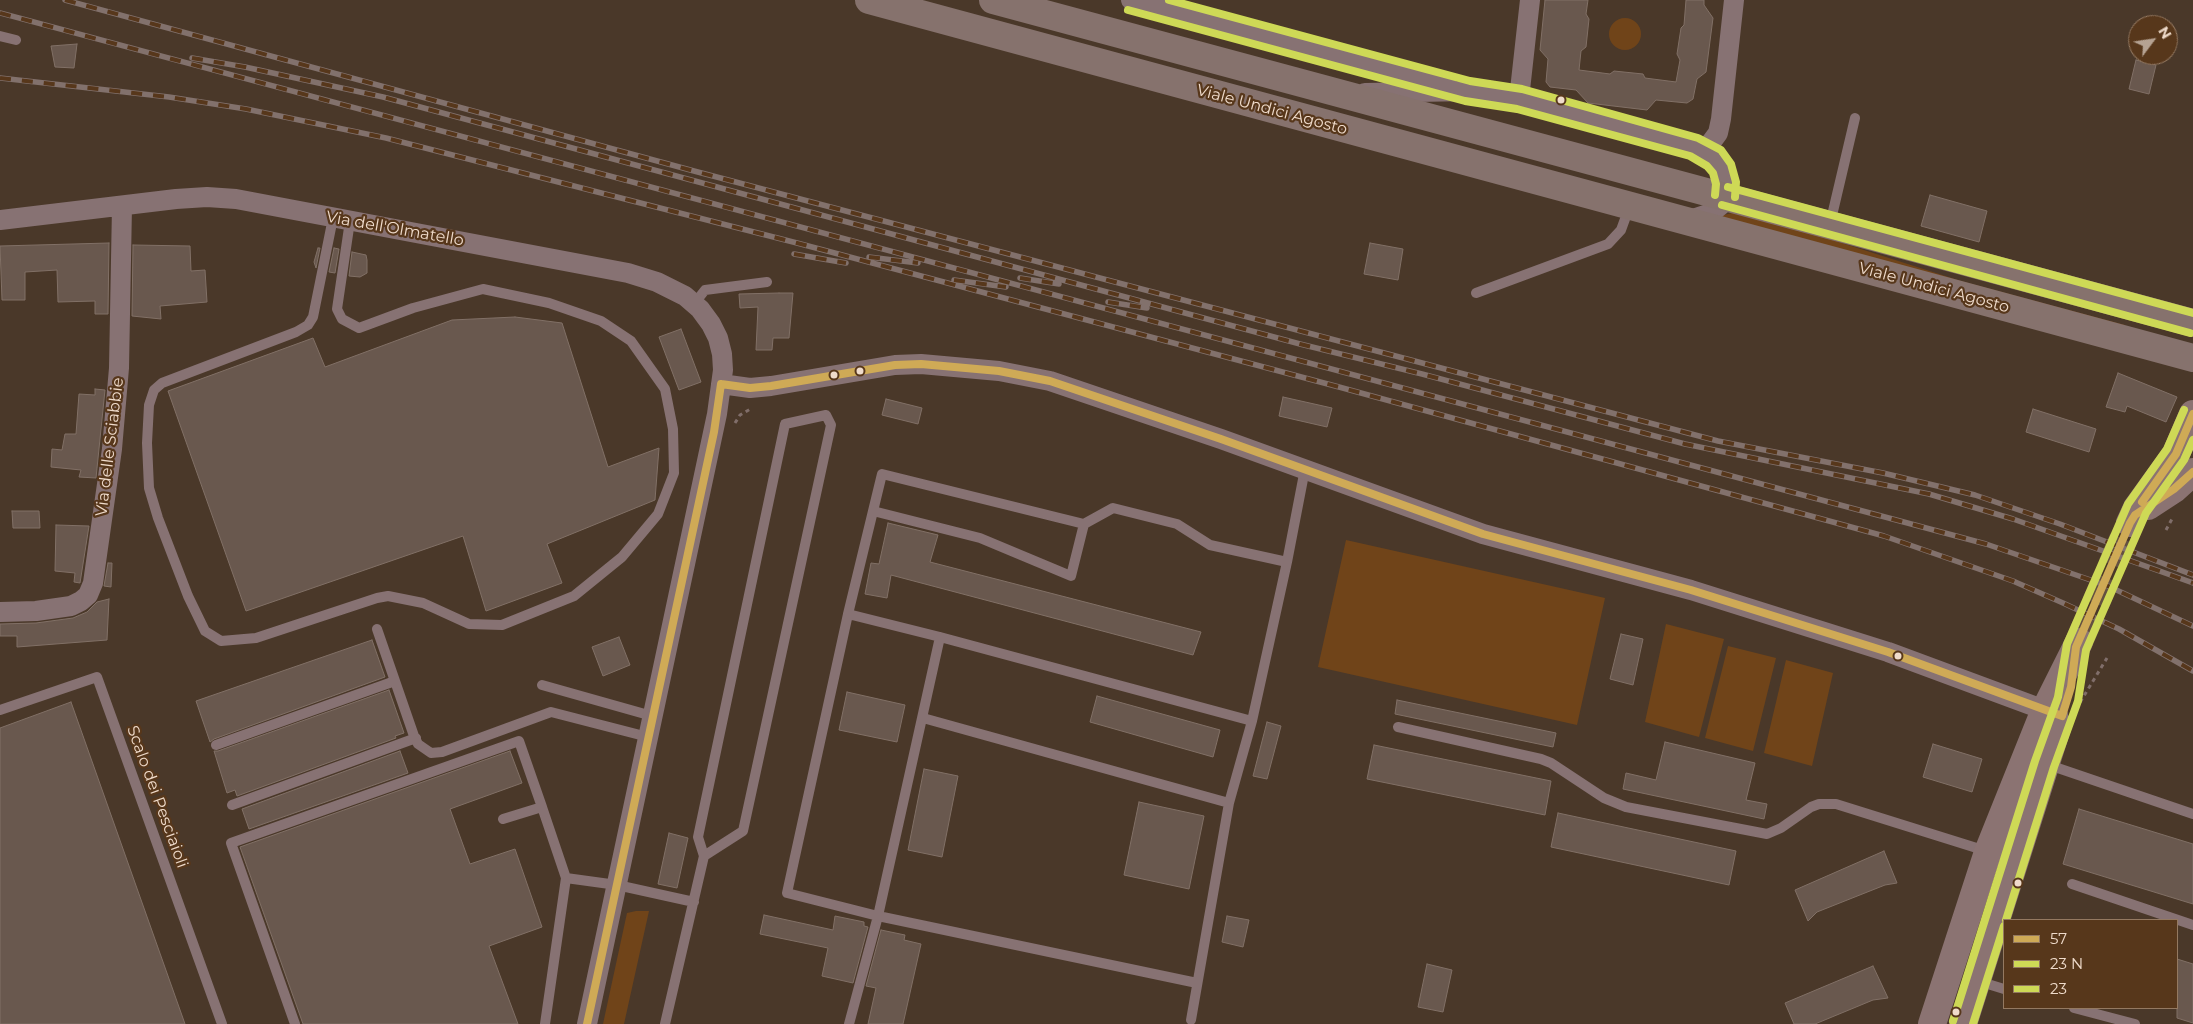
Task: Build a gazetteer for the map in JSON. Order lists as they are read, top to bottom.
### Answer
{
  "streets": {
    "main road": ["Viale Undici Agosto"],
    "street": ["Via dell'Olmatello", "Via delle Sciabbie"],
    "lane": ["Scalo dei Pesciaioli"]
  },
  "crossings": [
    ["Via dell'Olmatello", "Via delle Sciabbie"]
  ],
  "lines": ["transit line 23", "transit line 57"],
  "legend": ["57", "23 N", "23"],
  "north": "top right"
}
